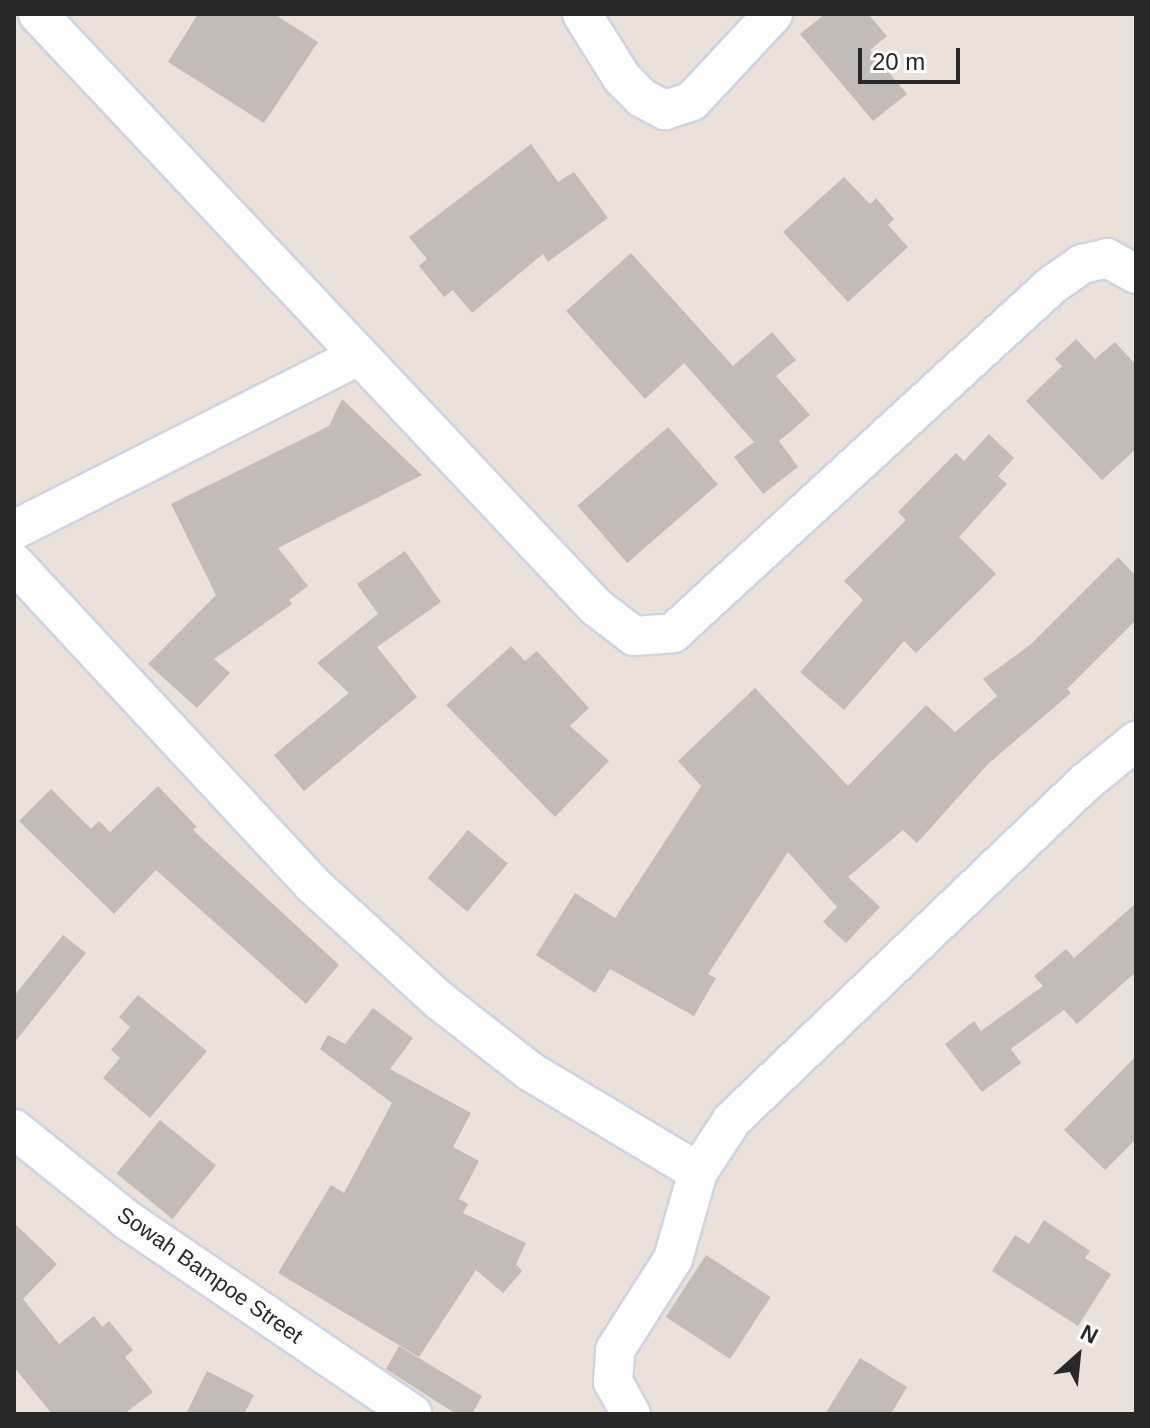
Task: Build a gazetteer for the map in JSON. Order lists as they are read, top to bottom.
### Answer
{
  "streets": {
    "street": ["Sowah Bampoe Street"]
  },
  "scale_bar": "20 m",
  "north": "top right"
}
